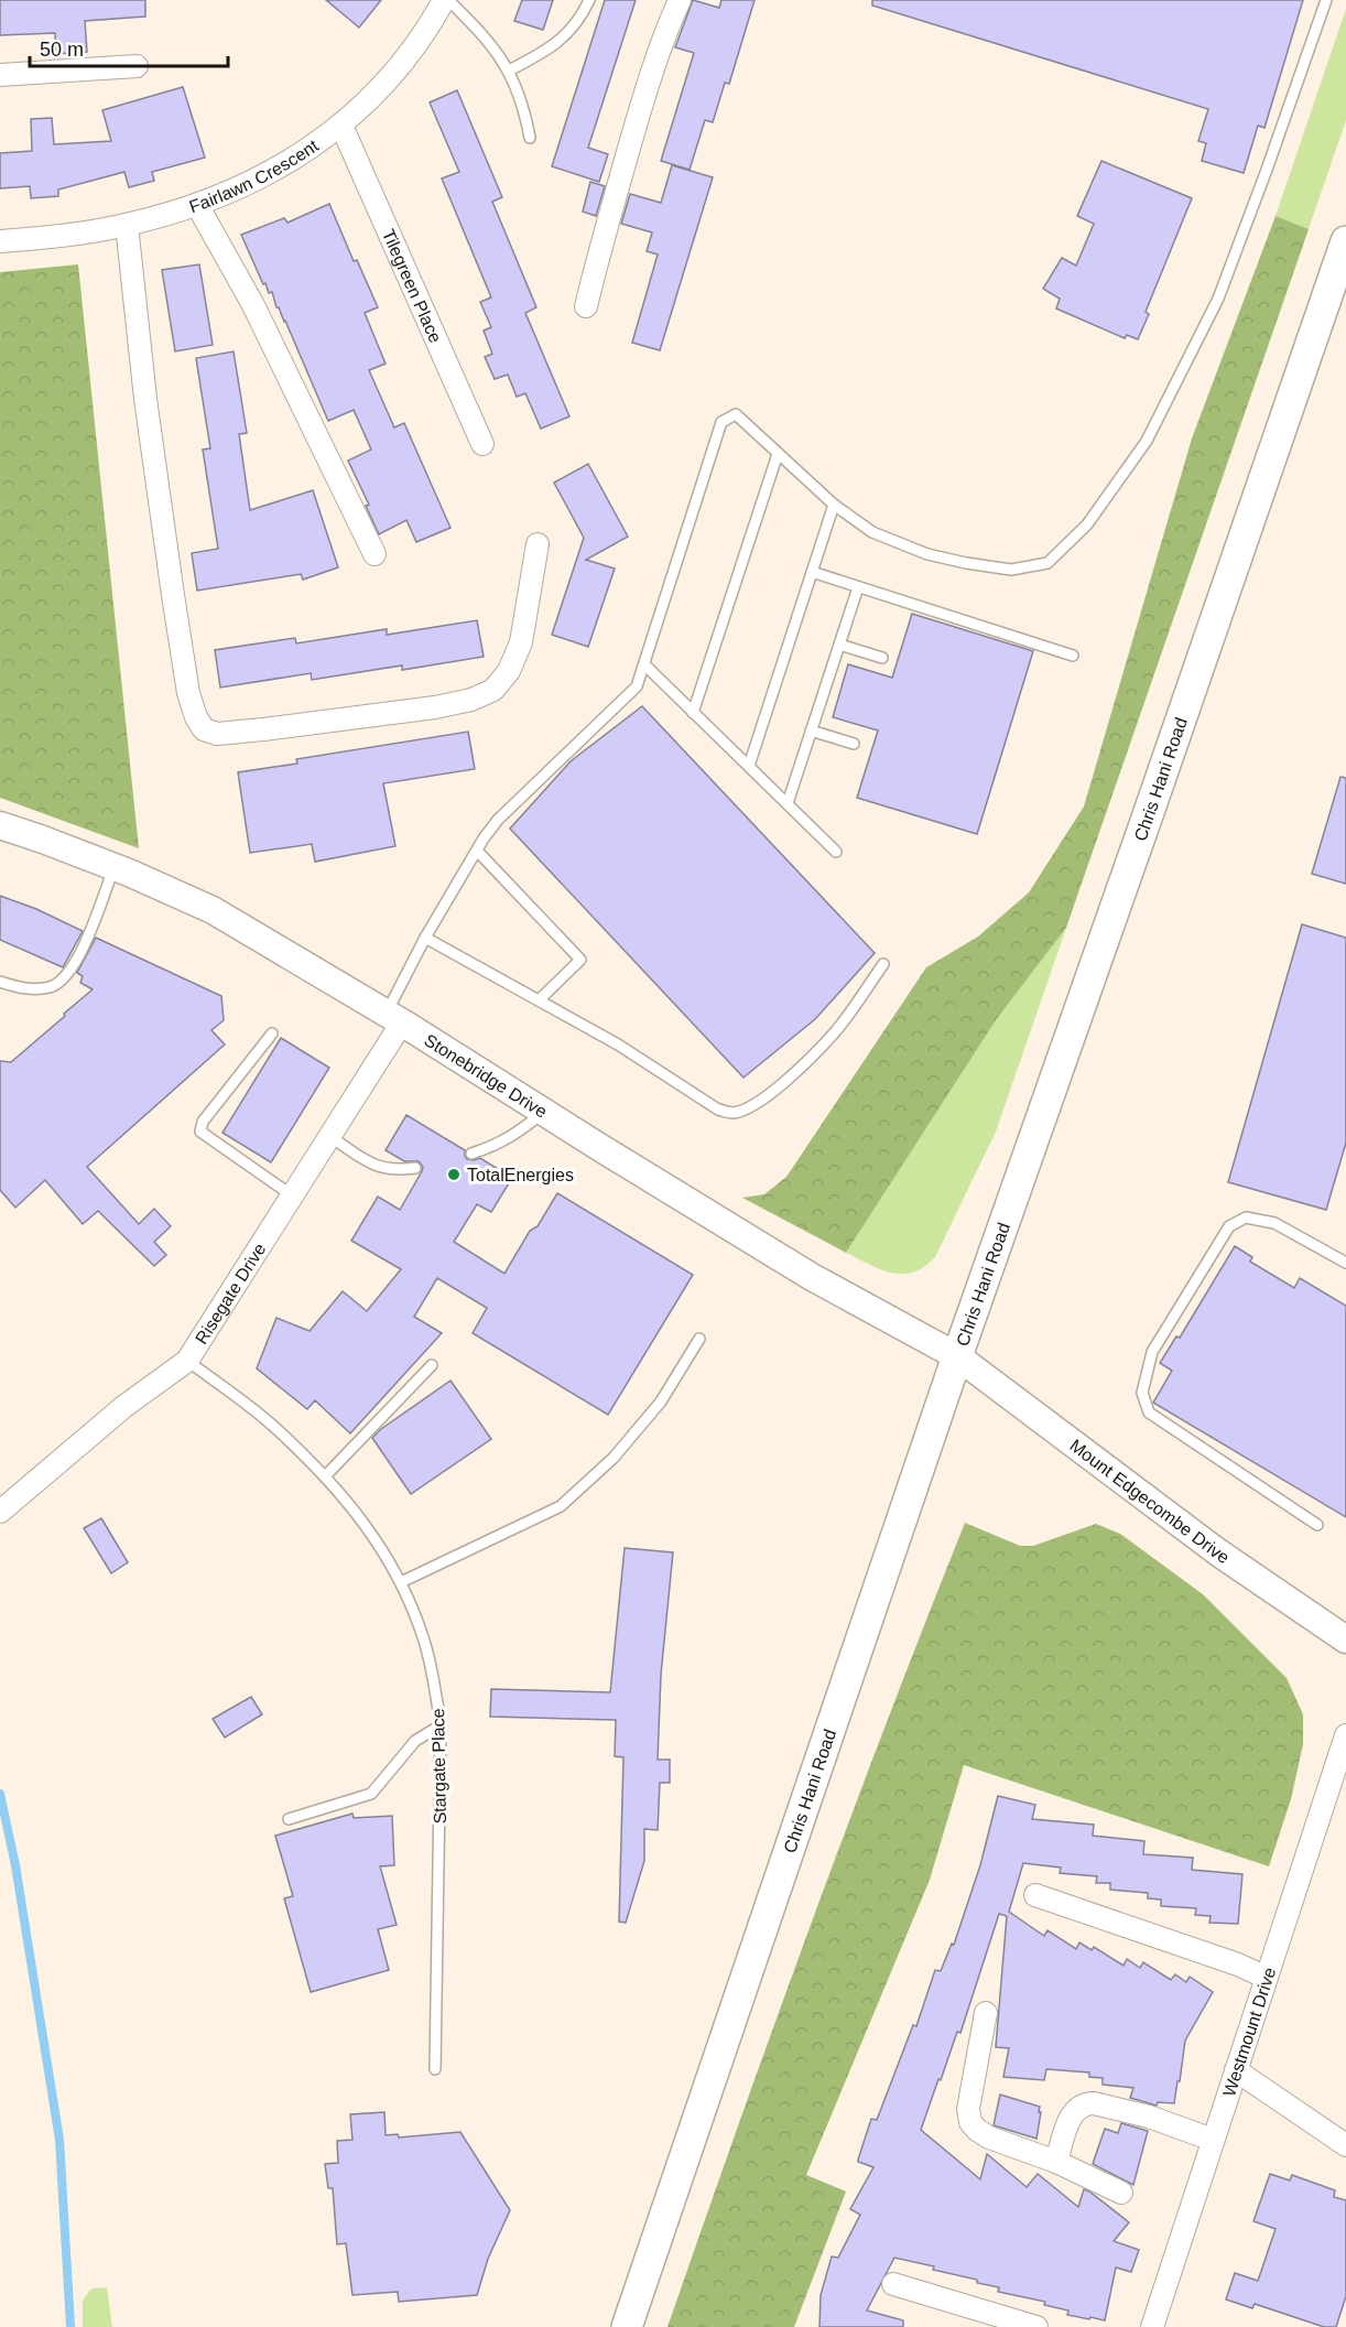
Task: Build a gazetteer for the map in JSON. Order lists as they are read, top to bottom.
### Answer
{
  "streets": {
    "main road": ["Chris Hani Road"],
    "street": [
      "Fairlawn Crescent",
      "Tilegreen Place",
      "Stonebridge Drive",
      "Risegate Drive",
      "Mount Edgecombe Drive",
      "Westmount Drive"
    ],
    "lane": ["Stargate Place"]
  },
  "crossings": [
    ["Fairlawn Crescent", "Tilegreen Place"],
    ["Chris Hani Road", "Stonebridge Drive"],
    ["Chris Hani Road", "Mount Edgecombe Drive"],
    ["Stonebridge Drive", "Risegate Drive"],
    ["Stonebridge Drive", "Mount Edgecombe Drive"],
    ["Risegate Drive", "Stargate Place"]
  ],
  "places": ["TotalEnergies"],
  "scale_bar": "50 m"
}
